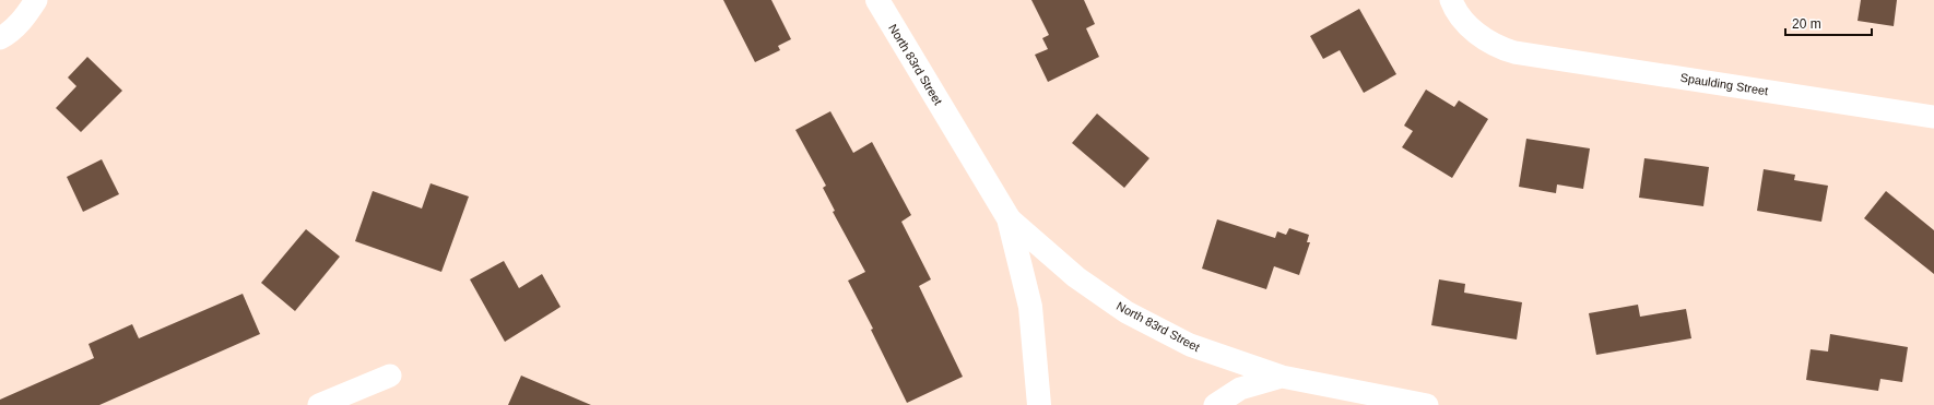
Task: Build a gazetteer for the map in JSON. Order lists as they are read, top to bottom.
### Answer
{
  "streets": {
    "street": ["North 83rd Street", "Spaulding Street"]
  },
  "scale_bar": "20 m"
}
